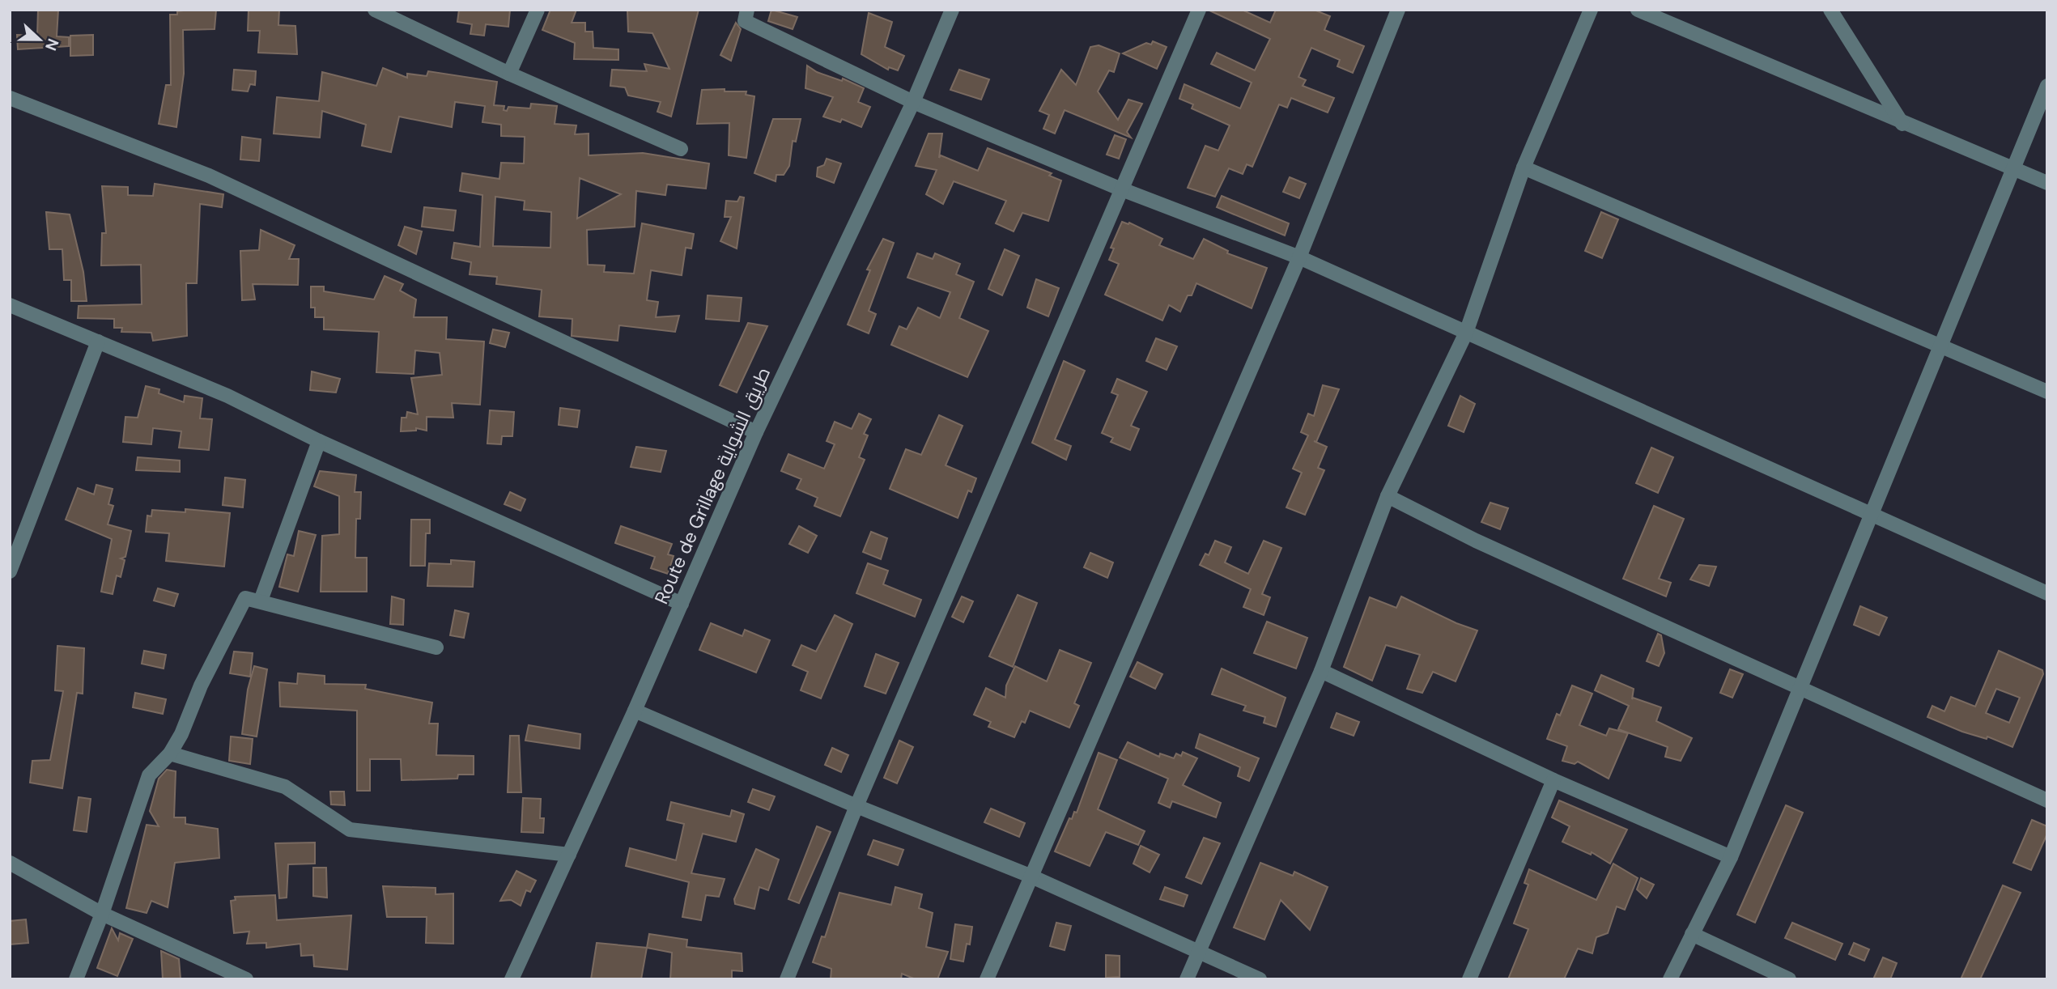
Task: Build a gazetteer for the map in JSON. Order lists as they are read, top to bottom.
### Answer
{
  "streets": {
    "street": ["Route de Grillage طريق الشواية"]
  },
  "north": "right"
}
